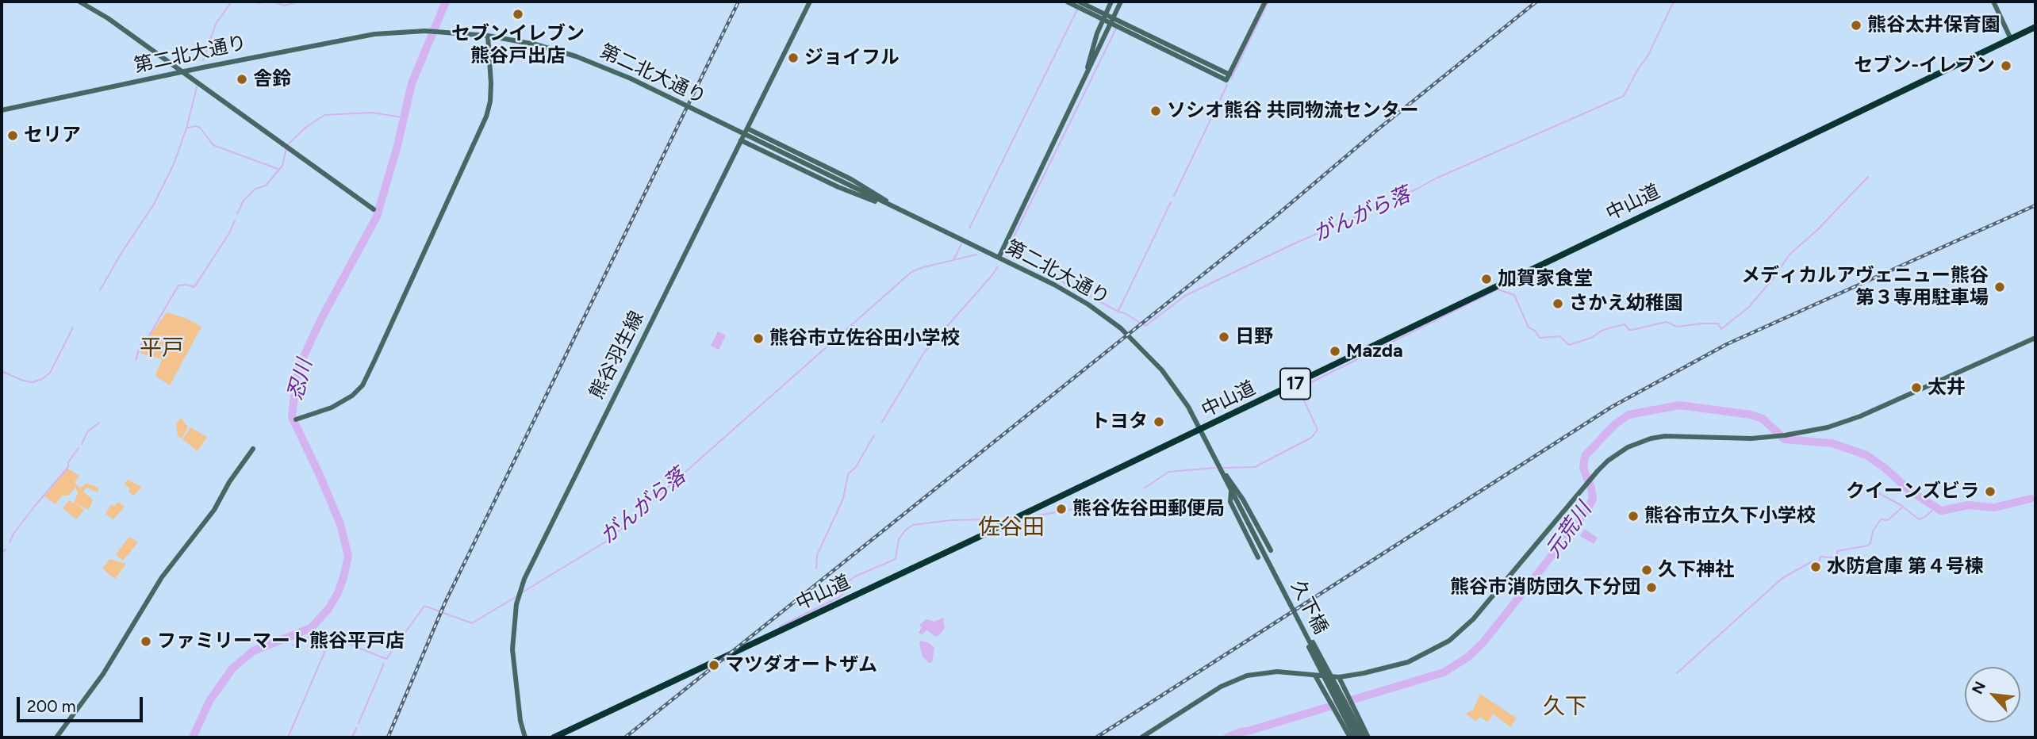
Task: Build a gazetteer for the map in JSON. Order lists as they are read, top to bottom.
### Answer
{
  "streets": {
    "highway": ["中山道", "17"],
    "street": ["第二北大通り", "熊谷羽生線", "久下橋"]
  },
  "crossings": [
    ["第二北大通り", "中山道"]
  ],
  "districts": ["平戸", "佐谷田", "久下"],
  "water": ["がんがら落", "忍川", "元荒川"],
  "places": [
    "セブンイレブン 熊谷戸出店",
    "熊谷太井保育園",
    "ジョイフル",
    "セブン-イレブン",
    "舎鈴",
    "ソシオ熊谷 共同物流センター",
    "セリア",
    "加賀家食堂",
    "メディカルアヴェニュー熊谷 第３専用駐車場",
    "さかえ幼稚園",
    "日野",
    "熊谷市立佐谷田小学校",
    "Mazda",
    "太井",
    "トヨタ",
    "クイーンズビラ",
    "熊谷佐谷田郵便局",
    "熊谷市立久下小学校",
    "水防倉庫 第４号楝",
    "久下神社",
    "熊谷市消防団久下分団",
    "ファミリーマート熊谷平戸店",
    "マツダオートザム"
  ],
  "scale_bar": "200 m",
  "north": "top left"
}
